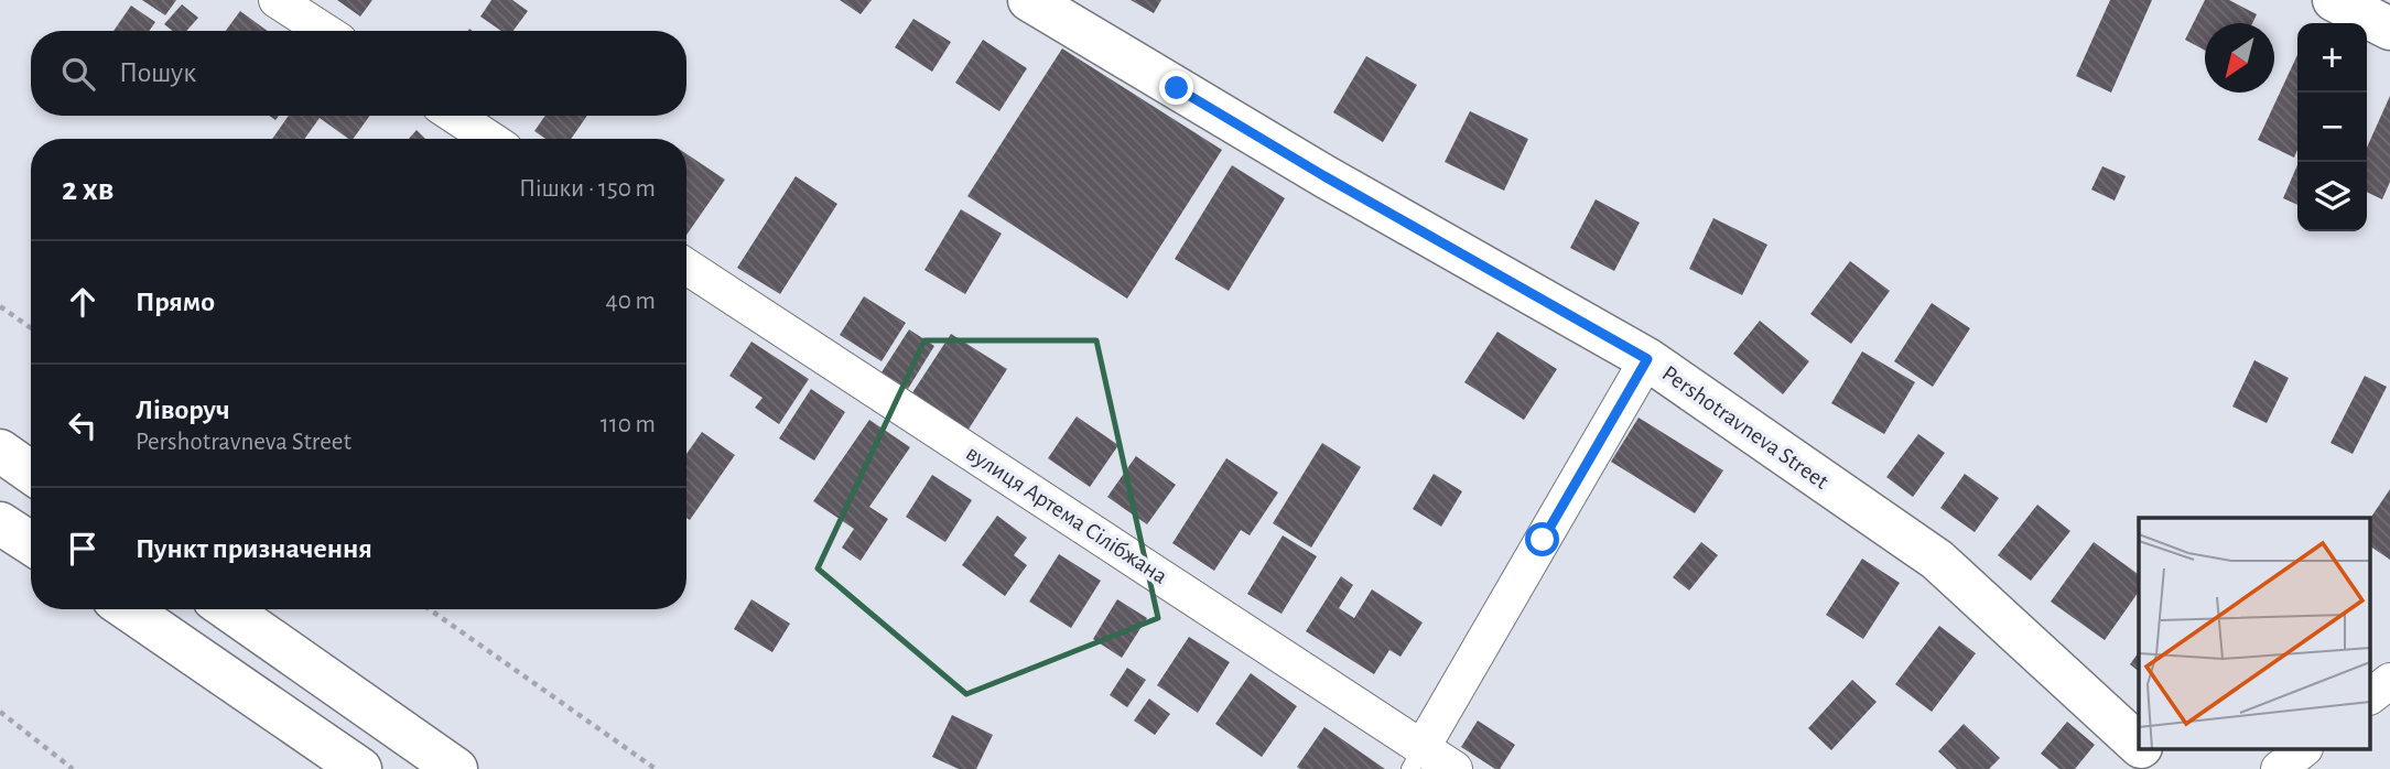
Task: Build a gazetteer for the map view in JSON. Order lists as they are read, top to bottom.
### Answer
{
  "streets": {
    "main road": ["Pershotravneva Street"],
    "street": ["вулиця Артема Сілібжана"]
  },
  "north": "bottom left",
  "page": {
    "map_buttons": ["+", "−"],
    "search": "Пошук",
    "heading": ["2 хв", "Пішки · 150 m"],
    "list": [
      ["Прямо", "40 m"],
      ["Ліворуч", "Pershotravneva Street", "110 m"],
      "Пункт призначення"
    ]
  }
}
